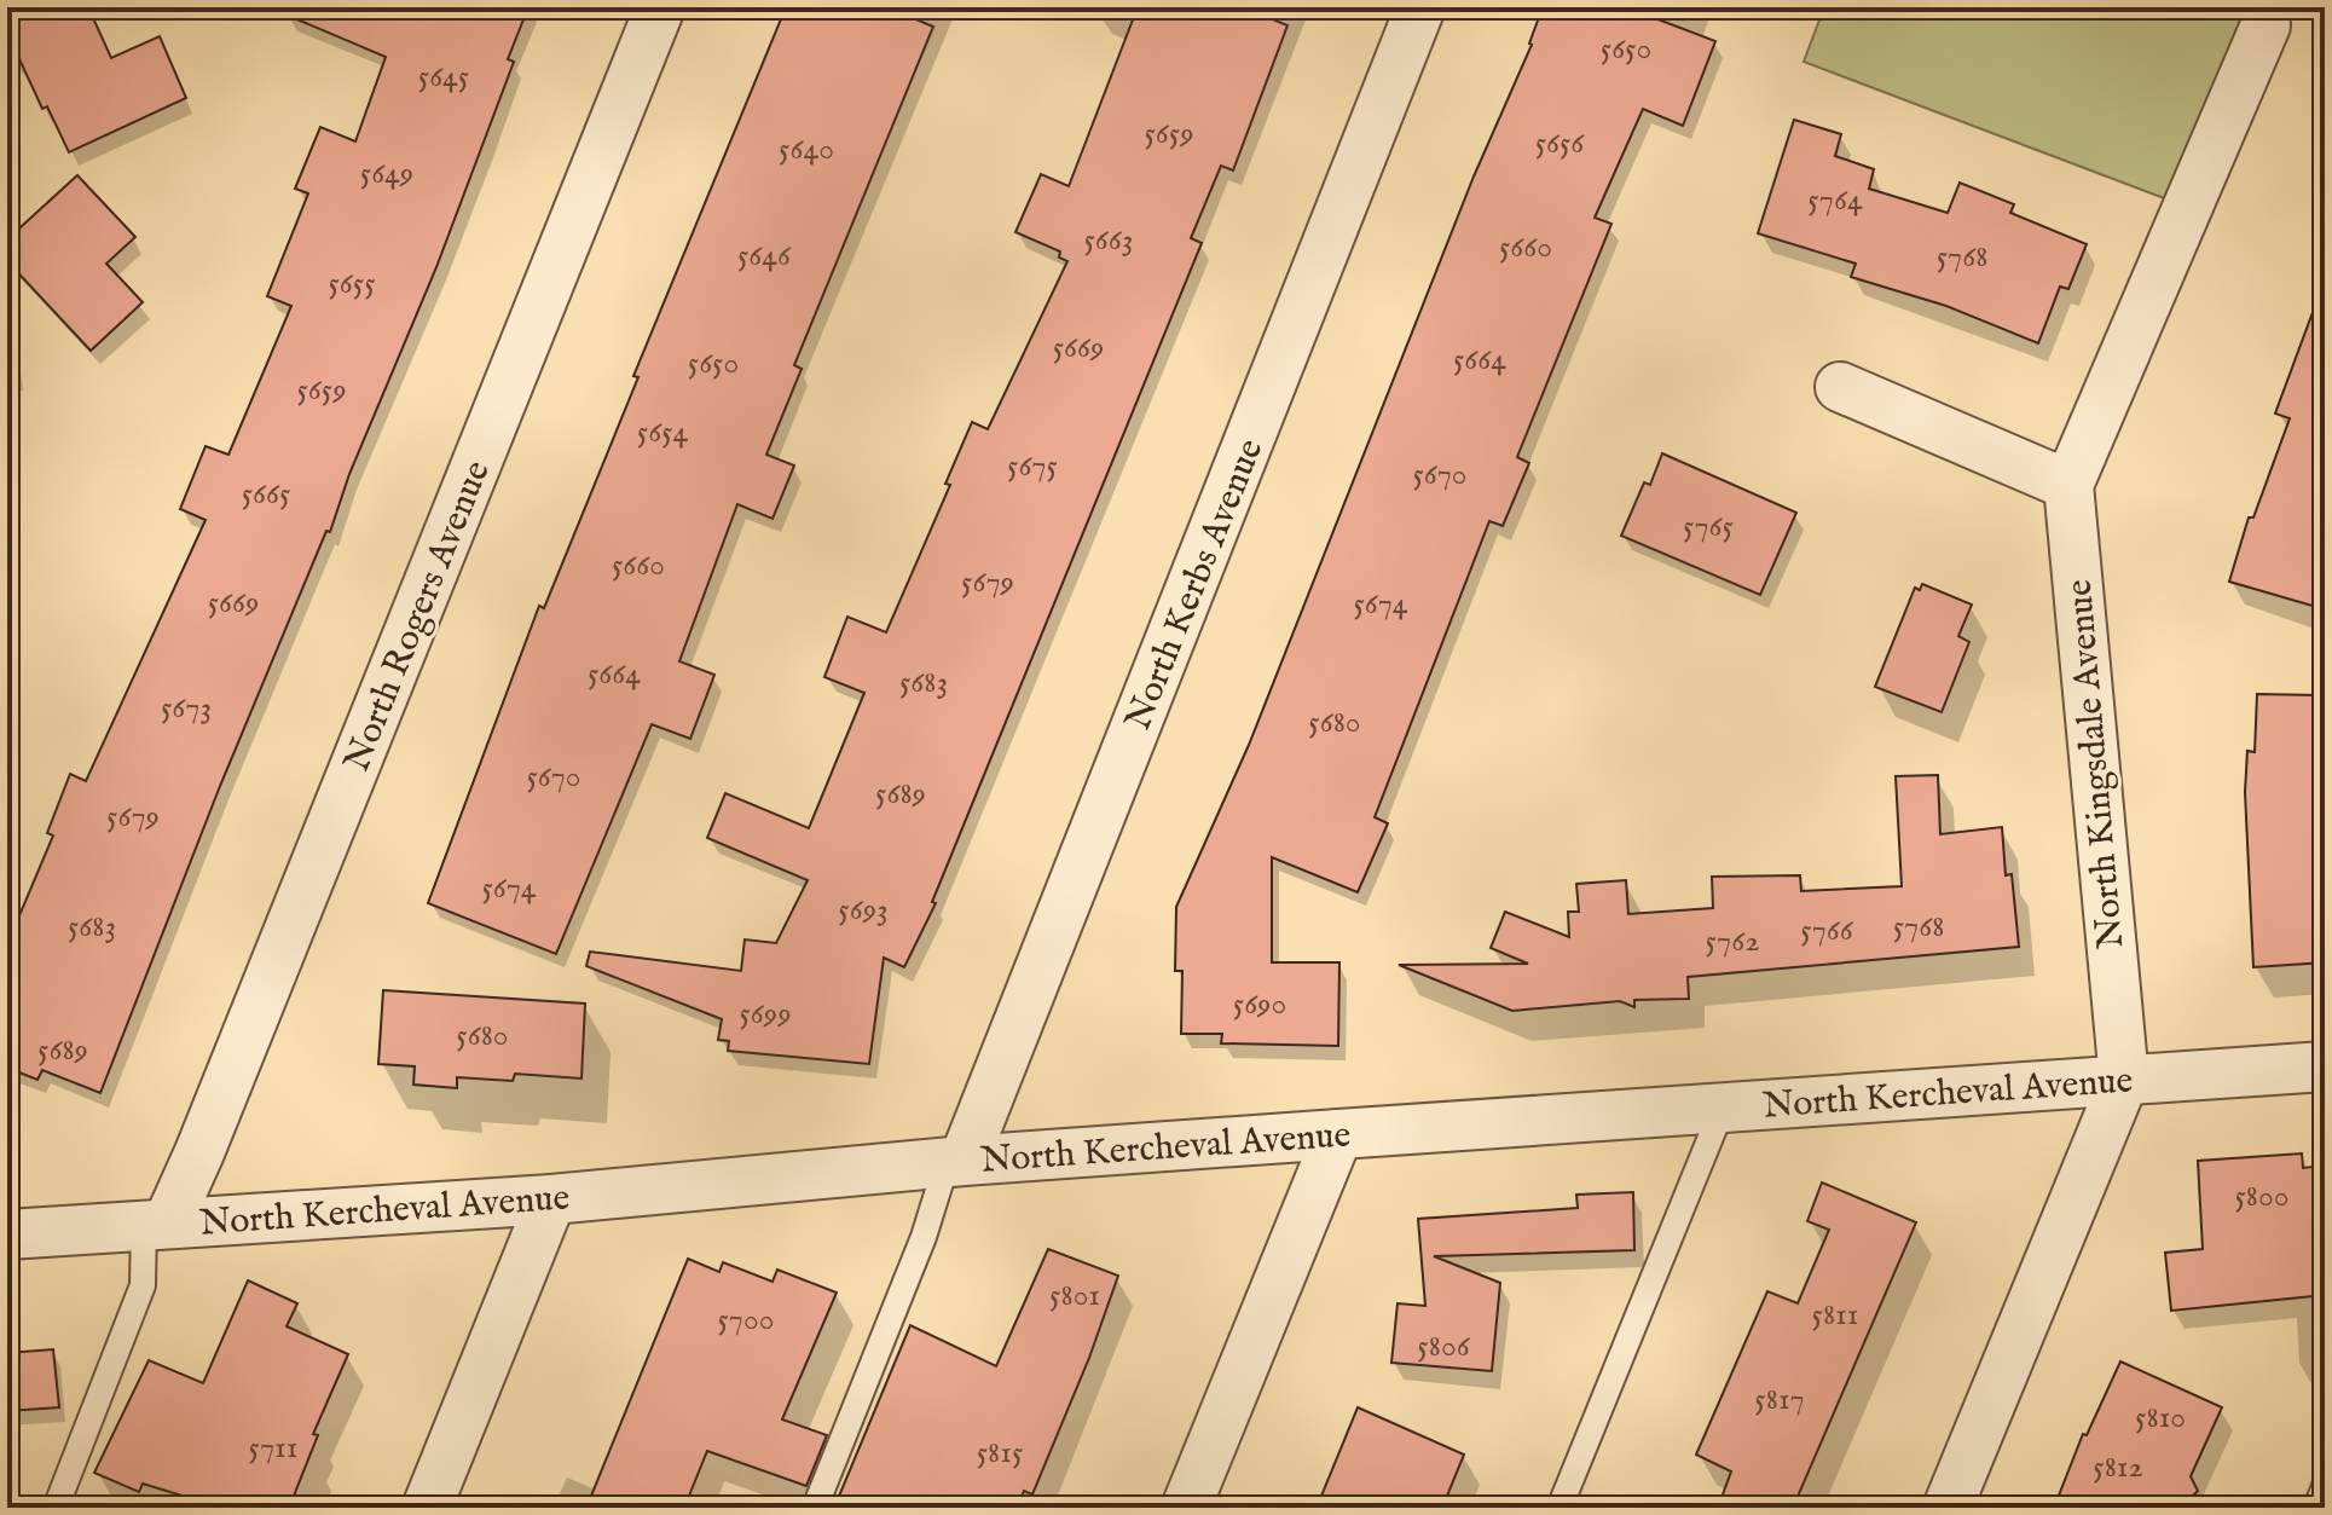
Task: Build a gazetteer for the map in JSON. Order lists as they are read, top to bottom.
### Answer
{
  "streets": {
    "street": [
      "North Kerbs Avenue",
      "North Rogers Avenue",
      "North Kingsdale Avenue",
      "North Kercheval Avenue"
    ]
  },
  "crossings": [
    ["North Kerbs Avenue", "North Kercheval Avenue"],
    ["North Rogers Avenue", "North Kercheval Avenue"],
    ["North Kingsdale Avenue", "North Kercheval Avenue"]
  ],
  "house_numbers": [
    "5650",
    "5645",
    "5659",
    "5656",
    "5640",
    "5649",
    "5764",
    "5663",
    "5660",
    "5646",
    "5768",
    "5655",
    "5669",
    "5664",
    "5650",
    "5659",
    "5654",
    "5675",
    "5670",
    "5665",
    "5765",
    "5660",
    "5679",
    "5669",
    "5674",
    "5664",
    "5683",
    "5673",
    "5680",
    "5670",
    "5689",
    "5679",
    "5674",
    "5693",
    "5683",
    "5768",
    "5766",
    "5762",
    "5690",
    "5699",
    "5680",
    "5689",
    "5800",
    "5801",
    "5811",
    "5700",
    "5806",
    "5817",
    "5810",
    "5711",
    "5815",
    "5812"
  ]
}
